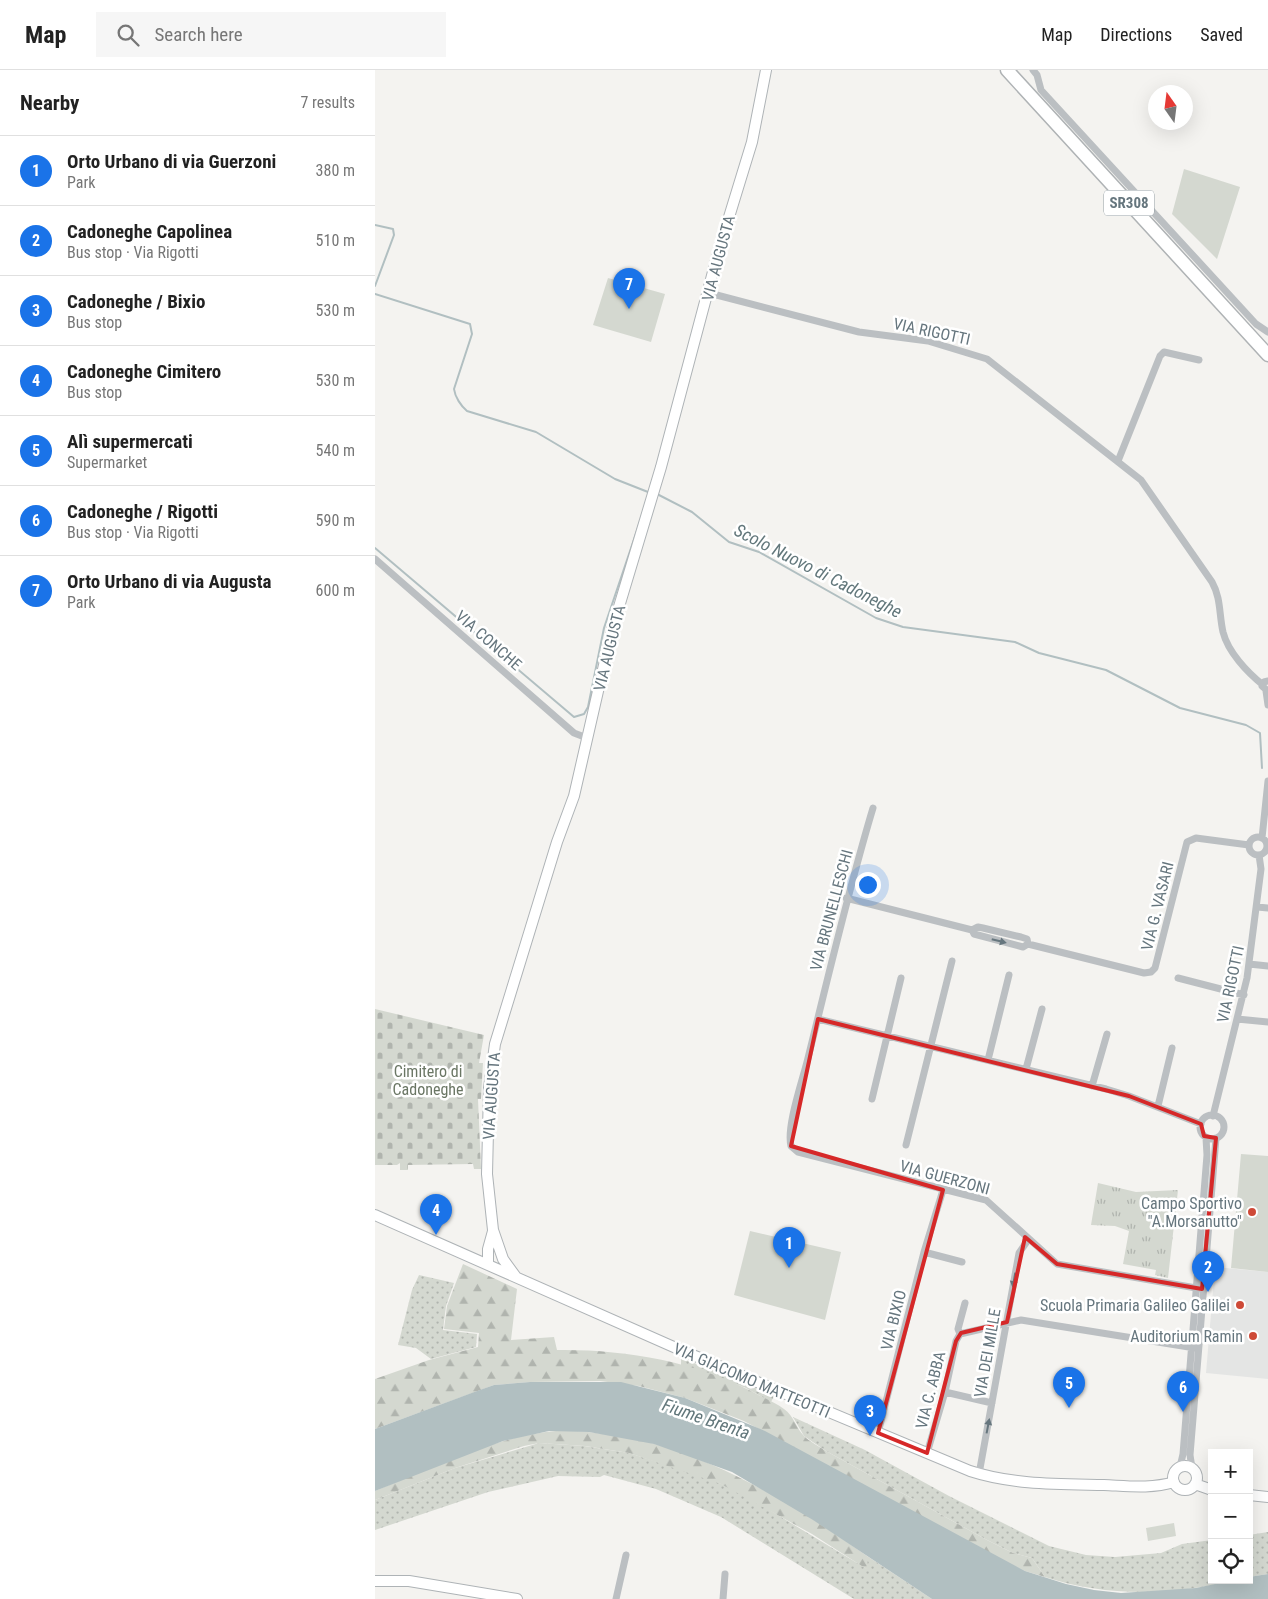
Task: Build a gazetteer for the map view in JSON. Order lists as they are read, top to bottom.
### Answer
{
  "streets": {
    "highway": ["SR308"],
    "street": [
      "VIA AUGUSTA",
      "VIA RIGOTTI",
      "VIA CONCHE",
      "VIA G. VASARI",
      "VIA BRUNELLESCHI",
      "VIA GUERZONI",
      "VIA BIXIO",
      "VIA DEI MILLE",
      "VIA GIACOMO MATTEOTTI",
      "VIA C. ABBA"
    ]
  },
  "crossings": [
    ["VIA AUGUSTA", "VIA RIGOTTI"],
    ["VIA AUGUSTA", "VIA CONCHE"],
    ["VIA AUGUSTA", "VIA GIACOMO MATTEOTTI"],
    ["VIA RIGOTTI", "VIA G. VASARI"],
    ["VIA G. VASARI", "VIA BRUNELLESCHI"],
    ["VIA BRUNELLESCHI", "VIA GUERZONI"],
    ["VIA GUERZONI", "VIA BIXIO"],
    ["VIA GUERZONI", "VIA DEI MILLE"],
    ["VIA BIXIO", "VIA GIACOMO MATTEOTTI"],
    ["VIA DEI MILLE", "VIA GIACOMO MATTEOTTI"],
    ["VIA GIACOMO MATTEOTTI", "VIA C. ABBA"]
  ],
  "water": ["Scolo Nuovo di Cadoneghe", "Fiume Brenta"],
  "parks": ["Cimitero di Cadoneghe"],
  "places": ["Campo Sportivo \"A.Morsanutto\"", "Scuola Primaria Galileo Galilei", "Auditorium Ramin"],
  "north": "top",
  "page": {
    "header": "Map",
    "search": "Search here",
    "nav": ["Map", "Directions", "Saved"],
    "heading": ["Nearby", "7 results"],
    "list": [
      {
        "mark": "1",
        "name": "Orto Urbano di via Guerzoni",
        "note": "Park",
        "value": "380 m"
      },
      {
        "mark": "2",
        "name": "Cadoneghe Capolinea",
        "note": "Bus stop · Via Rigotti",
        "value": "510 m"
      },
      {
        "mark": "3",
        "name": "Cadoneghe / Bixio",
        "note": "Bus stop",
        "value": "530 m"
      },
      {
        "mark": "4",
        "name": "Cadoneghe Cimitero",
        "note": "Bus stop",
        "value": "530 m"
      },
      {
        "mark": "5",
        "name": "Alì supermercati",
        "note": "Supermarket",
        "value": "540 m"
      },
      {
        "mark": "6",
        "name": "Cadoneghe / Rigotti",
        "note": "Bus stop · Via Rigotti",
        "value": "590 m"
      },
      {
        "mark": "7",
        "name": "Orto Urbano di via Augusta",
        "note": "Park",
        "value": "600 m"
      }
    ],
    "pins": [
      "7",
      "4",
      "1",
      "2",
      "5",
      "6",
      "3"
    ],
    "map_buttons": ["+", "−"]
  }
}
